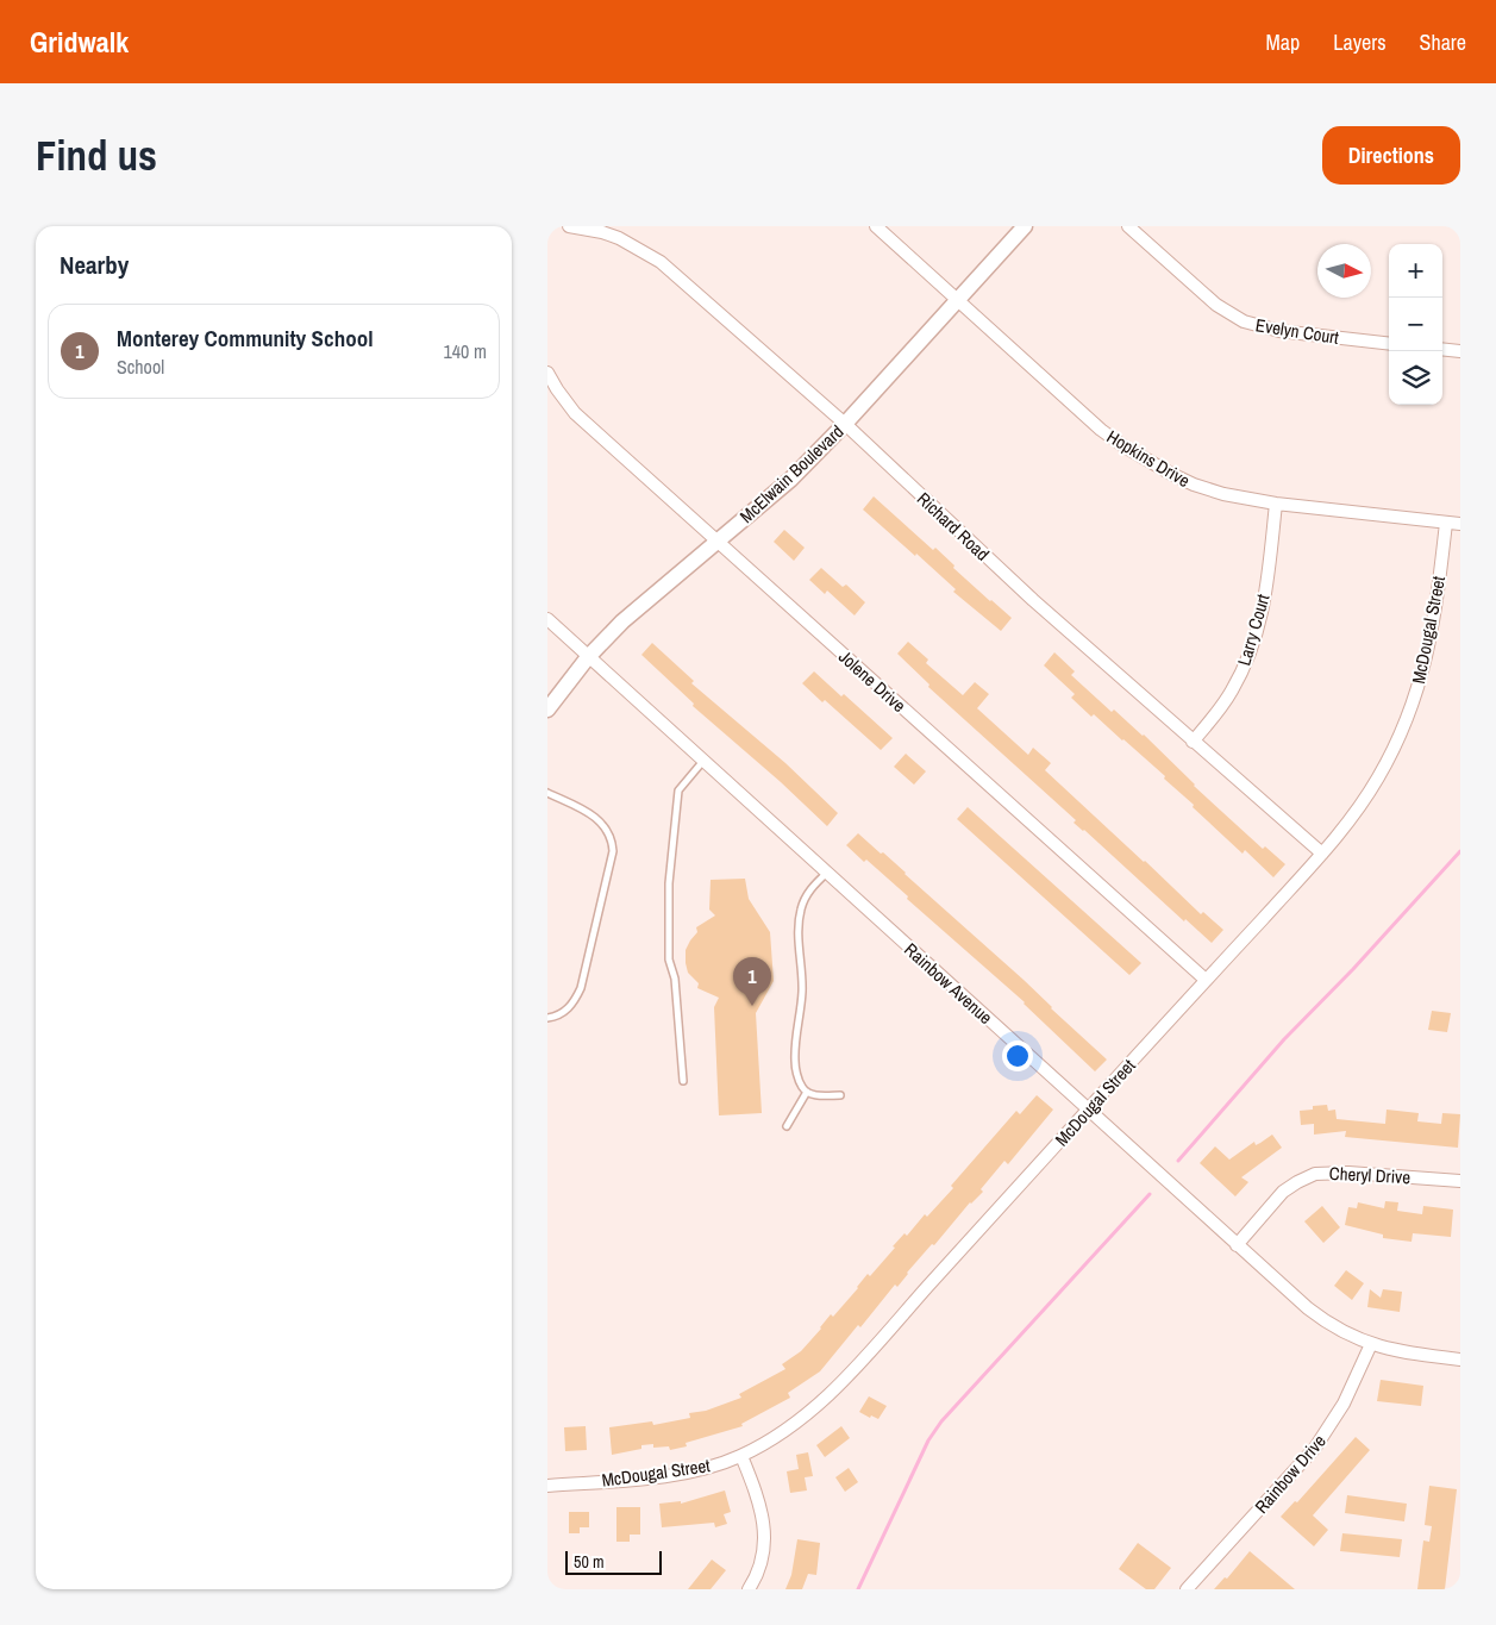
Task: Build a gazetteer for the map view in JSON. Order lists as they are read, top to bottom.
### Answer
{
  "streets": {
    "street": [
      "Evelyn Court",
      "Hopkins Drive",
      "McElwain Boulevard",
      "Richard Road",
      "Larry Court",
      "McDougal Street",
      "Jolene Drive",
      "Rainbow Avenue",
      "Cheryl Drive",
      "Rainbow Drive"
    ]
  },
  "crossings": [
    ["Hopkins Drive", "McElwain Boulevard"],
    ["Hopkins Drive", "Larry Court"],
    ["Hopkins Drive", "McDougal Street"],
    ["McElwain Boulevard", "Richard Road"],
    ["McElwain Boulevard", "Jolene Drive"],
    ["McElwain Boulevard", "Rainbow Avenue"],
    ["Richard Road", "Larry Court"],
    ["Richard Road", "McDougal Street"],
    ["McDougal Street", "Jolene Drive"],
    ["McDougal Street", "Rainbow Avenue"],
    ["Rainbow Avenue", "Cheryl Drive"],
    ["Rainbow Avenue", "Rainbow Drive"]
  ],
  "scale_bar": "50 m",
  "north": "right",
  "page": {
    "header": "Gridwalk",
    "nav": ["Map", "Layers", "Share"],
    "buttons": "Directions",
    "title": "Find us",
    "heading": "Nearby",
    "map_buttons": ["+", "−"],
    "list": [
      {
        "mark": "1",
        "name": "Monterey Community School",
        "note": "School",
        "value": "140 m"
      }
    ],
    "pins": "1",
    "scale": "50 m"
  }
}
